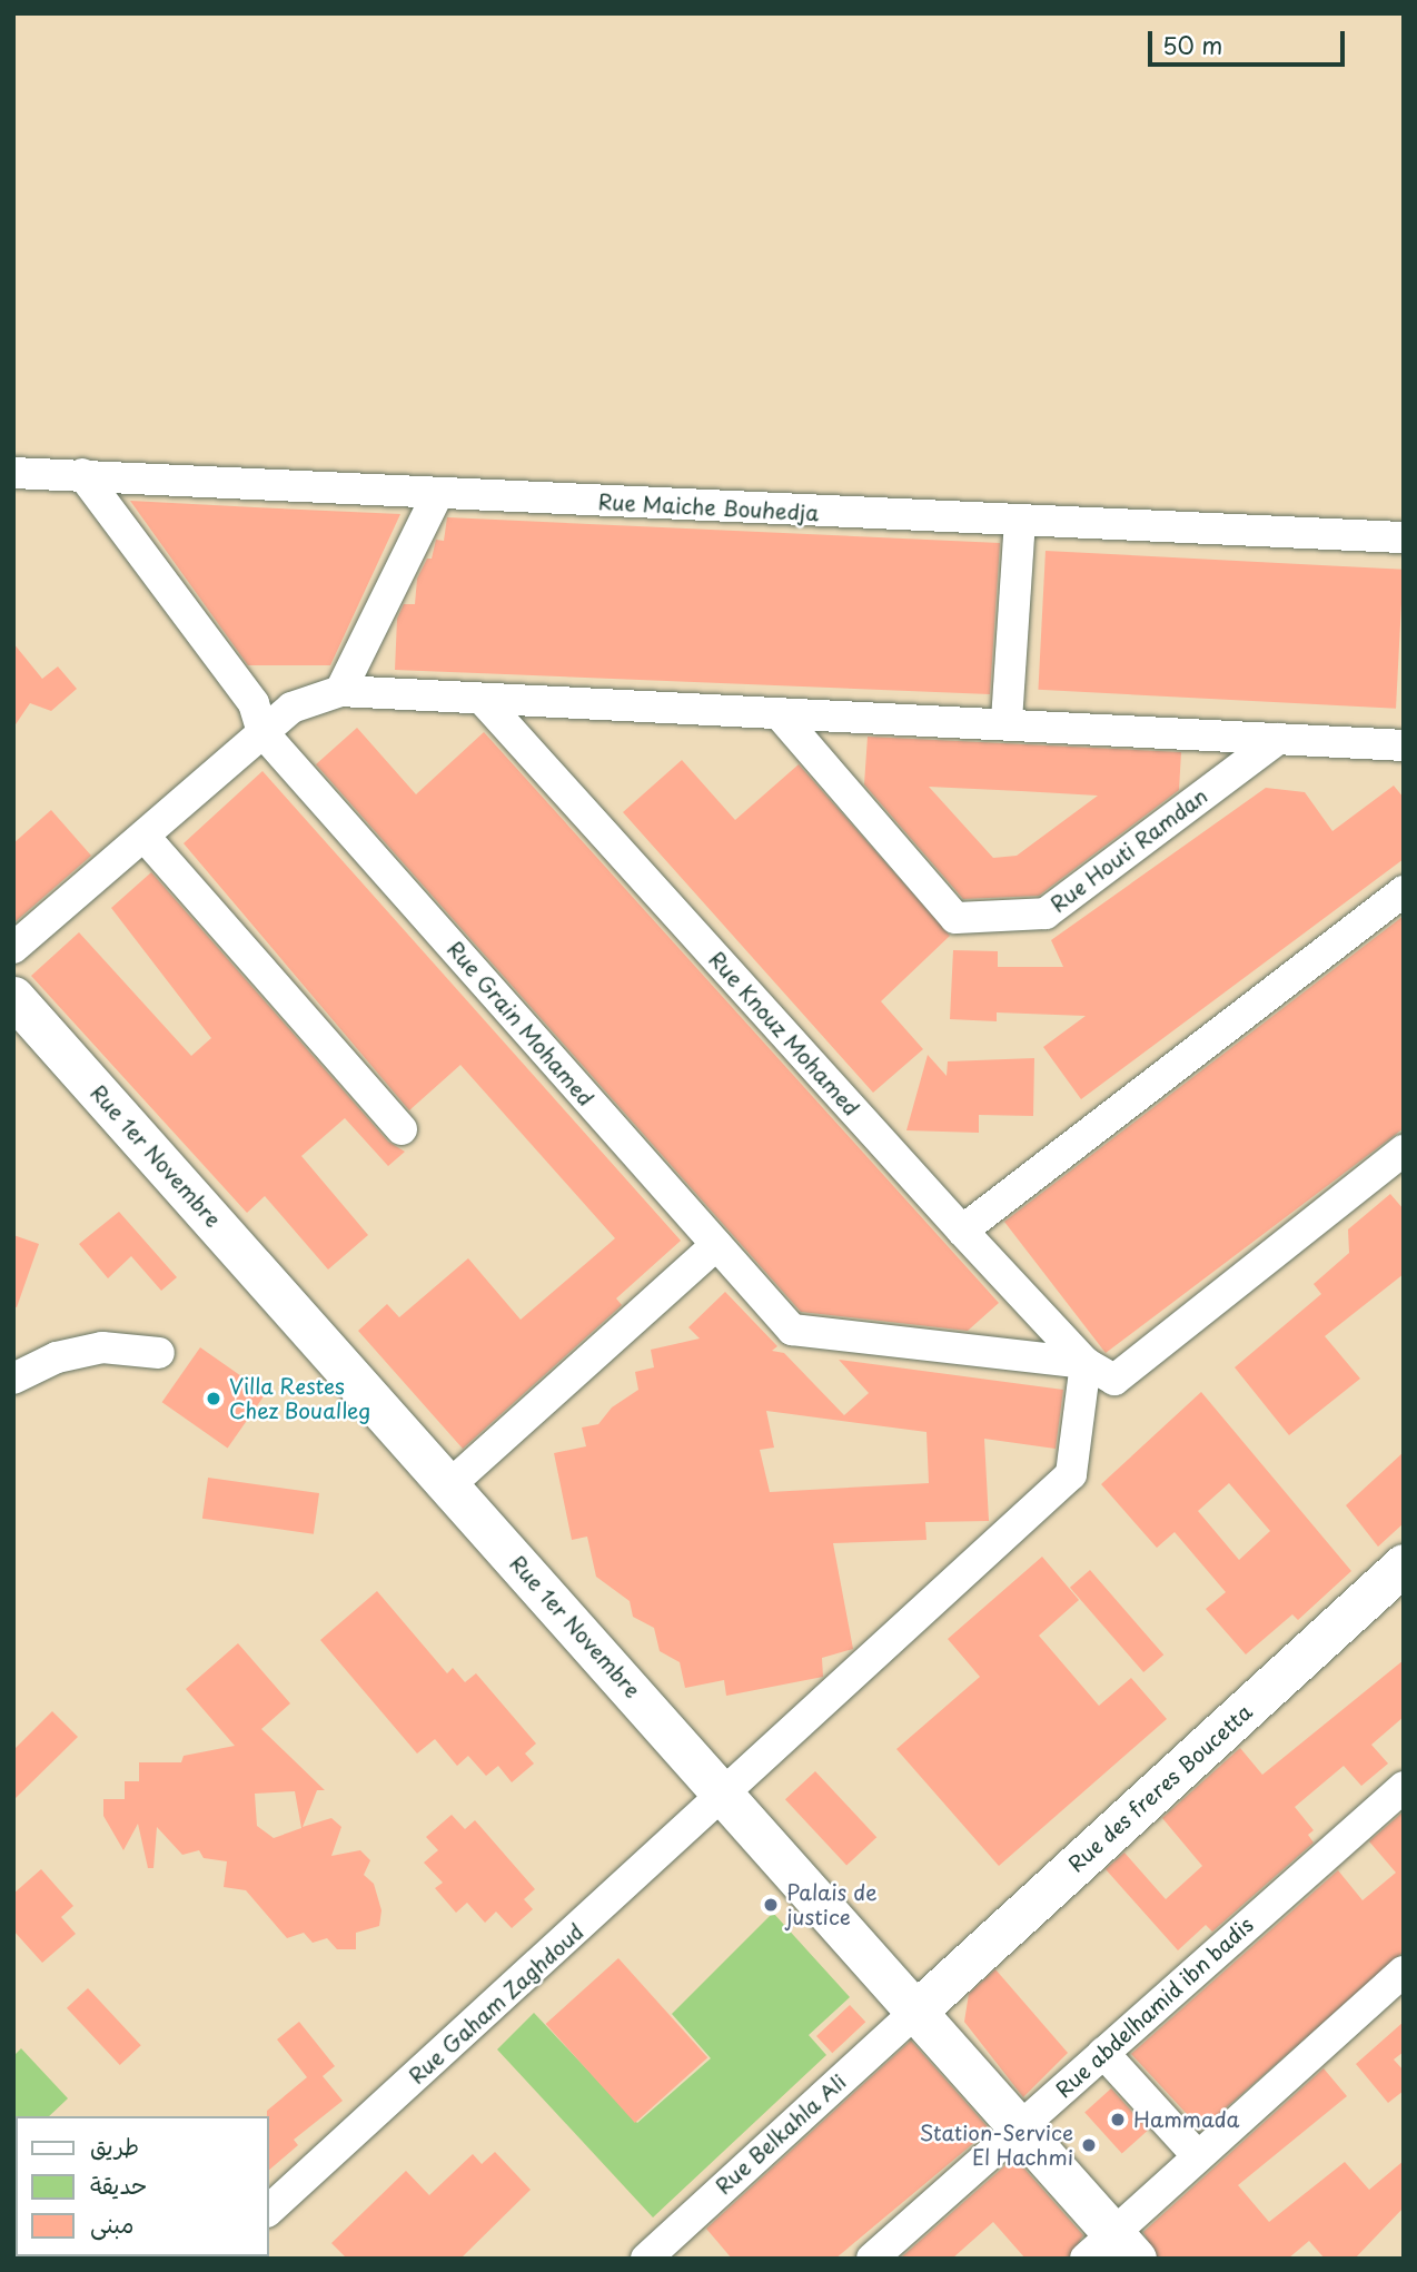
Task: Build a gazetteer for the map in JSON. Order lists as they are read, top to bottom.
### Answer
{
  "streets": {
    "main road": ["Rue 1er Novembre", "Rue des freres Boucetta"],
    "street": [
      "Rue Maiche Bouhedja",
      "Rue Houti Ramdan",
      "Rue Grain Mohamed",
      "Rue Knouz Mohamed",
      "Rue Gaham Zaghdoud",
      "Rue abdelhamid ibn badis",
      "Rue Belkahla Ali"
    ]
  },
  "crossings": [
    ["Rue Maiche Bouhedja", "Rue Grain Mohamed"],
    ["Rue Grain Mohamed", "Rue Knouz Mohamed"],
    ["Rue 1er Novembre", "Rue des freres Boucetta"],
    ["Rue 1er Novembre", "Rue Gaham Zaghdoud"],
    ["Rue 1er Novembre", "Rue abdelhamid ibn badis"],
    ["Rue 1er Novembre", "Rue Belkahla Ali"],
    ["Rue des freres Boucetta", "Rue Belkahla Ali"]
  ],
  "places": [
    "Villa Restes Chez Boualleg",
    "Palais de justice",
    "Hammada",
    "Station-Service El Hachmi"
  ],
  "legend": ["طريق", "حديقة", "مبنى"],
  "scale_bar": "50 m"
}
